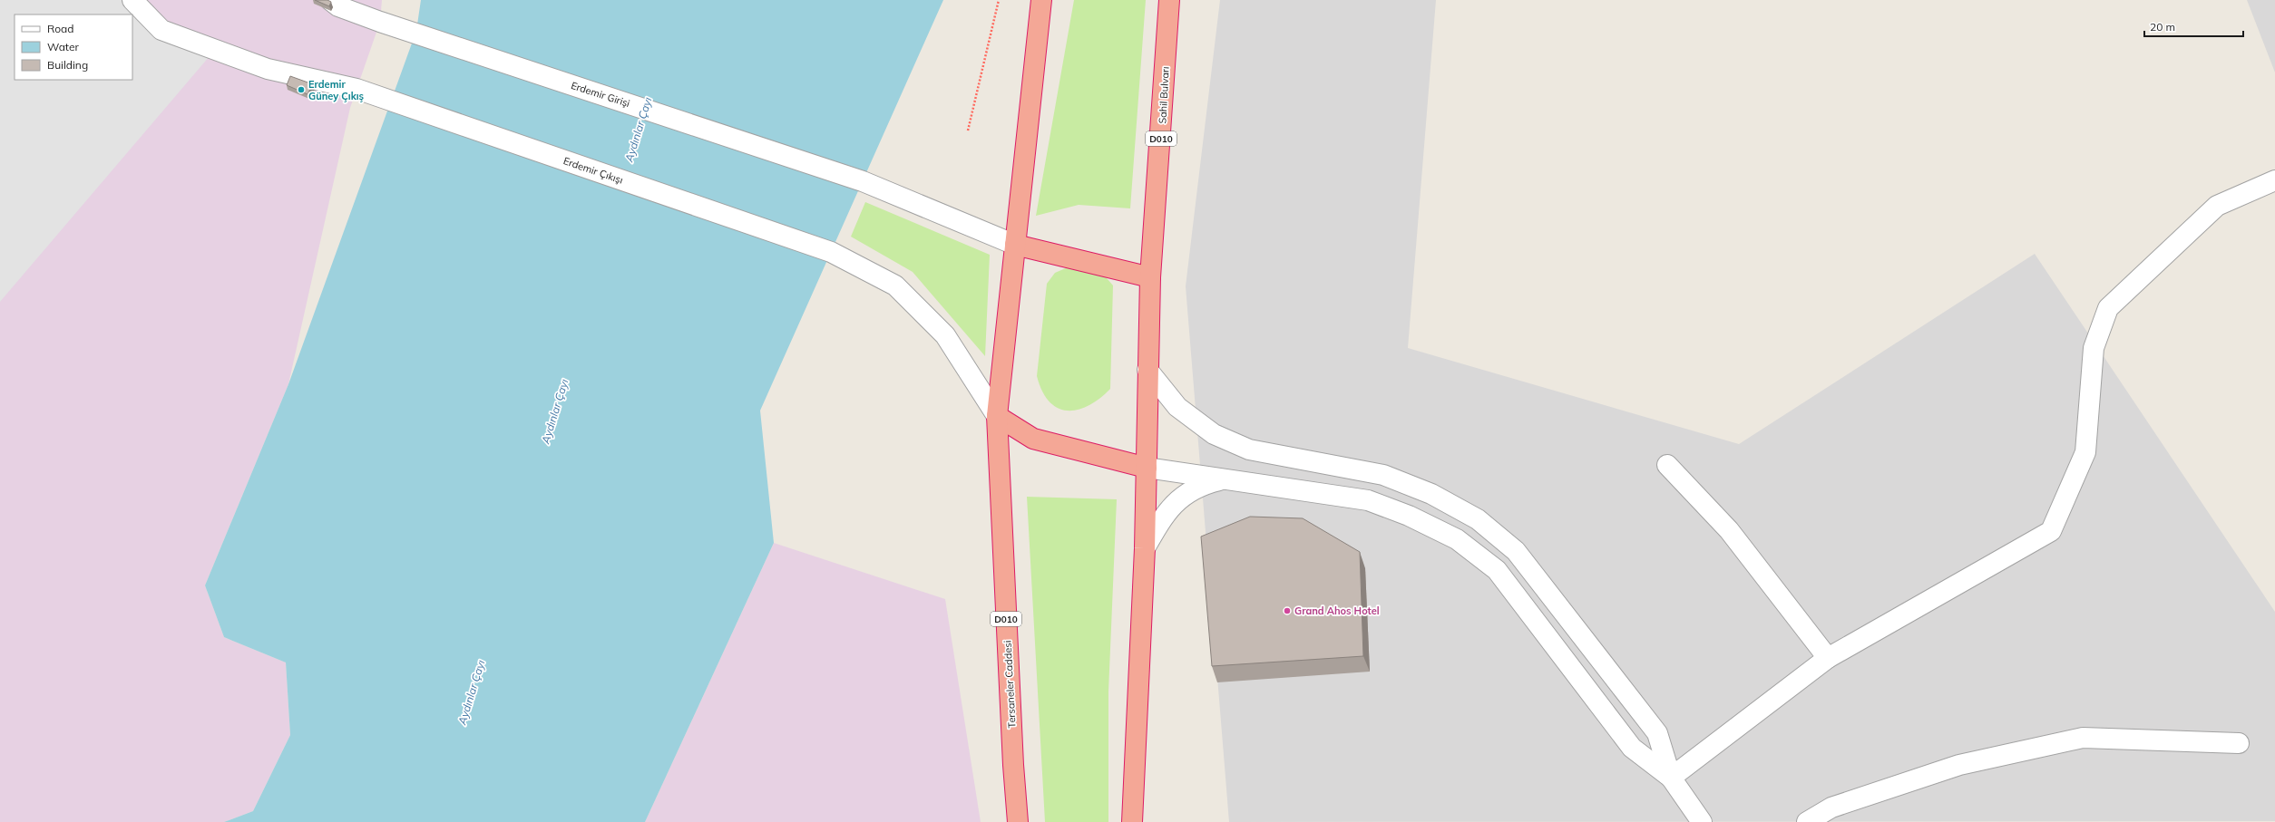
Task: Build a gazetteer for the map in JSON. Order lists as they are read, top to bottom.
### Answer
{
  "streets": {
    "highway": ["Sahil Bulvarı", "D010", "Tersaneler Caddesi"],
    "street": ["Erdemir Girişi", "Erdemir Çıkışı"]
  },
  "crossings": [
    ["Erdemir Girişi", "D010"],
    ["Sahil Bulvarı", "D010"],
    ["D010", "Erdemir Çıkışı"],
    ["D010", "Tersaneler Caddesi"],
    ["Erdemir Çıkışı", "Tersaneler Caddesi"]
  ],
  "water": ["Aydınlar Çayı"],
  "places": ["Erdemir Güney Çıkış", "Grand Ahos Hotel"],
  "legend": ["Road", "Water", "Building"],
  "scale_bar": "20 m"
}
